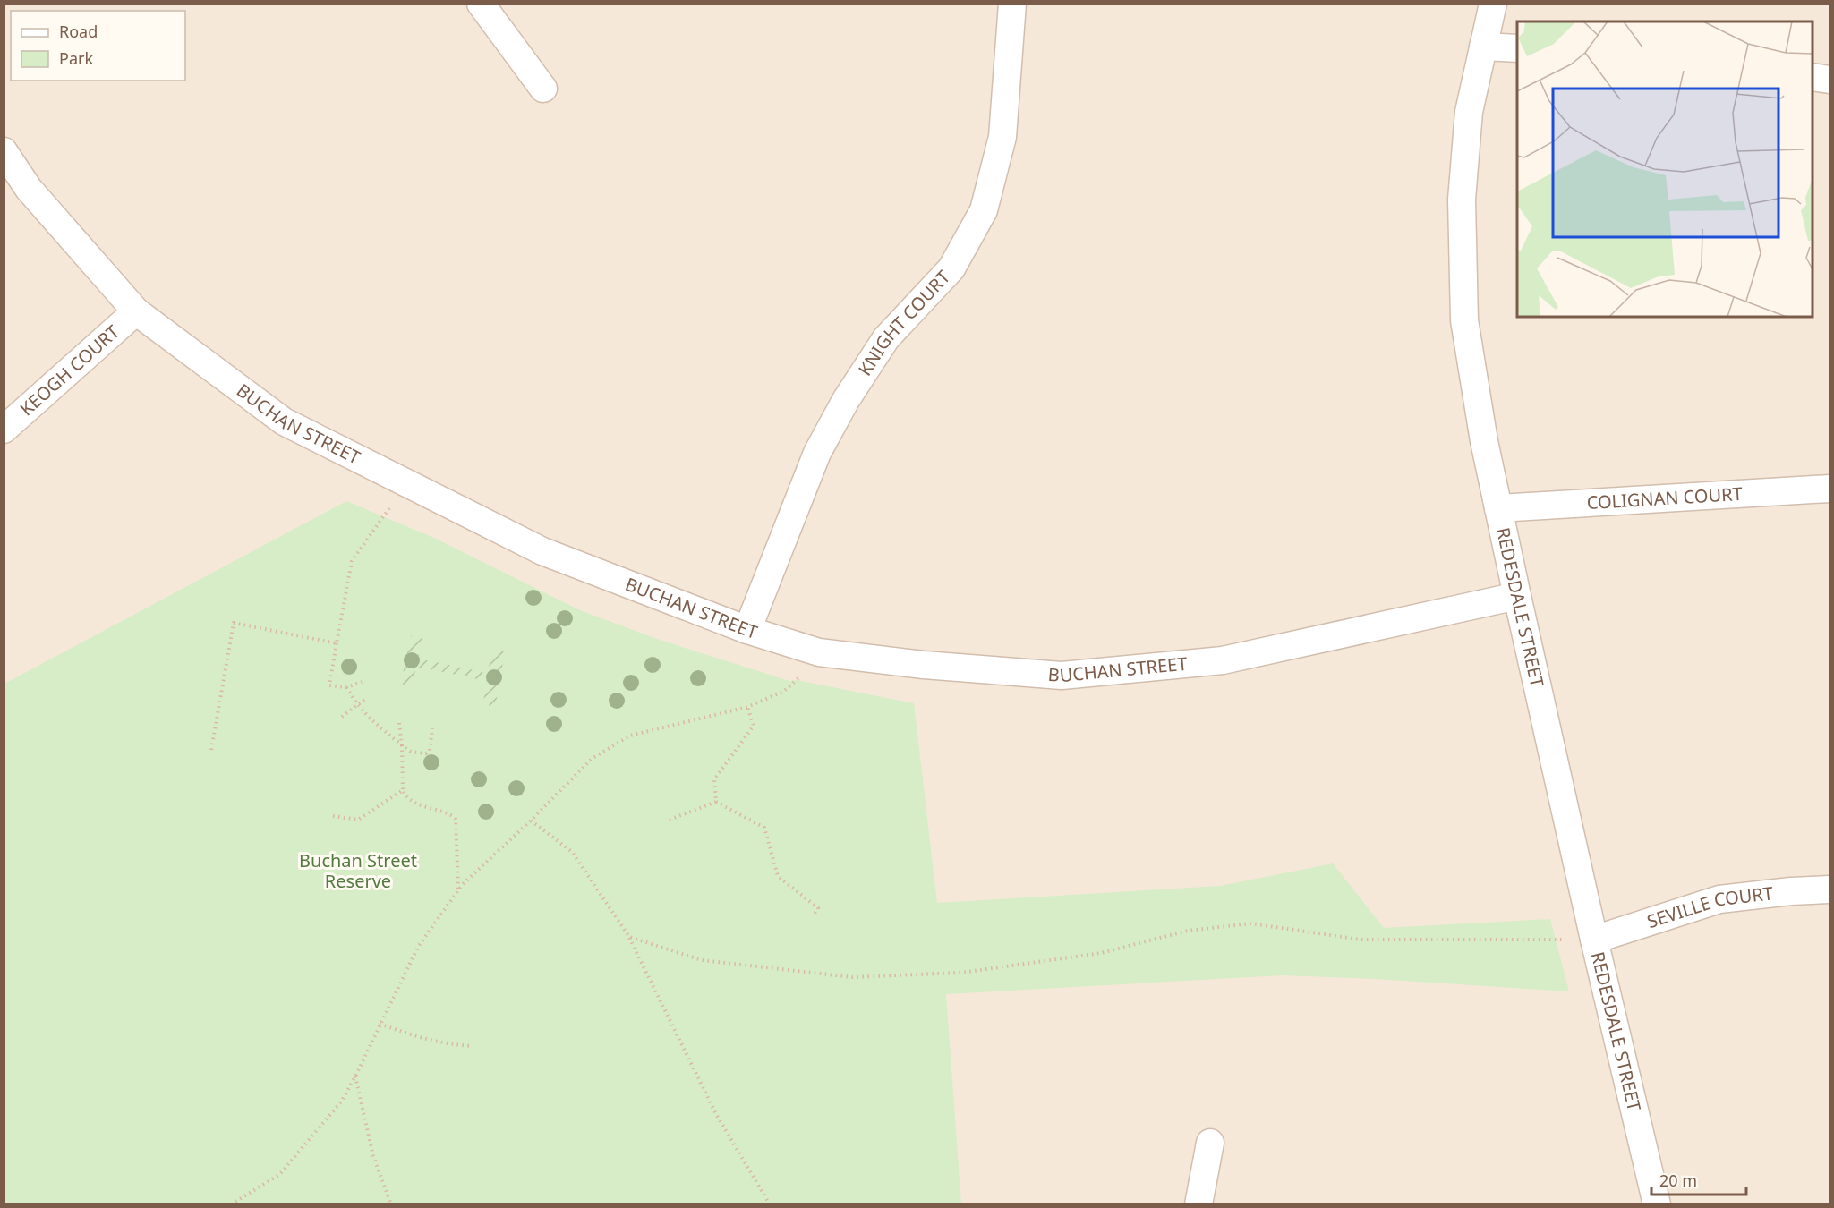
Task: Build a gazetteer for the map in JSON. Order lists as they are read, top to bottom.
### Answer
{
  "streets": {
    "street": [
      "KNIGHT COURT",
      "KEOGH COURT",
      "BUCHAN STREET",
      "COLIGNAN COURT",
      "REDESDALE STREET",
      "SEVILLE COURT"
    ]
  },
  "crossings": [
    ["KNIGHT COURT", "BUCHAN STREET"],
    ["KEOGH COURT", "BUCHAN STREET"],
    ["BUCHAN STREET", "REDESDALE STREET"],
    ["COLIGNAN COURT", "REDESDALE STREET"],
    ["REDESDALE STREET", "SEVILLE COURT"]
  ],
  "parks": ["Buchan Street Reserve"],
  "legend": ["Road", "Park"],
  "scale_bar": "20 m"
}
